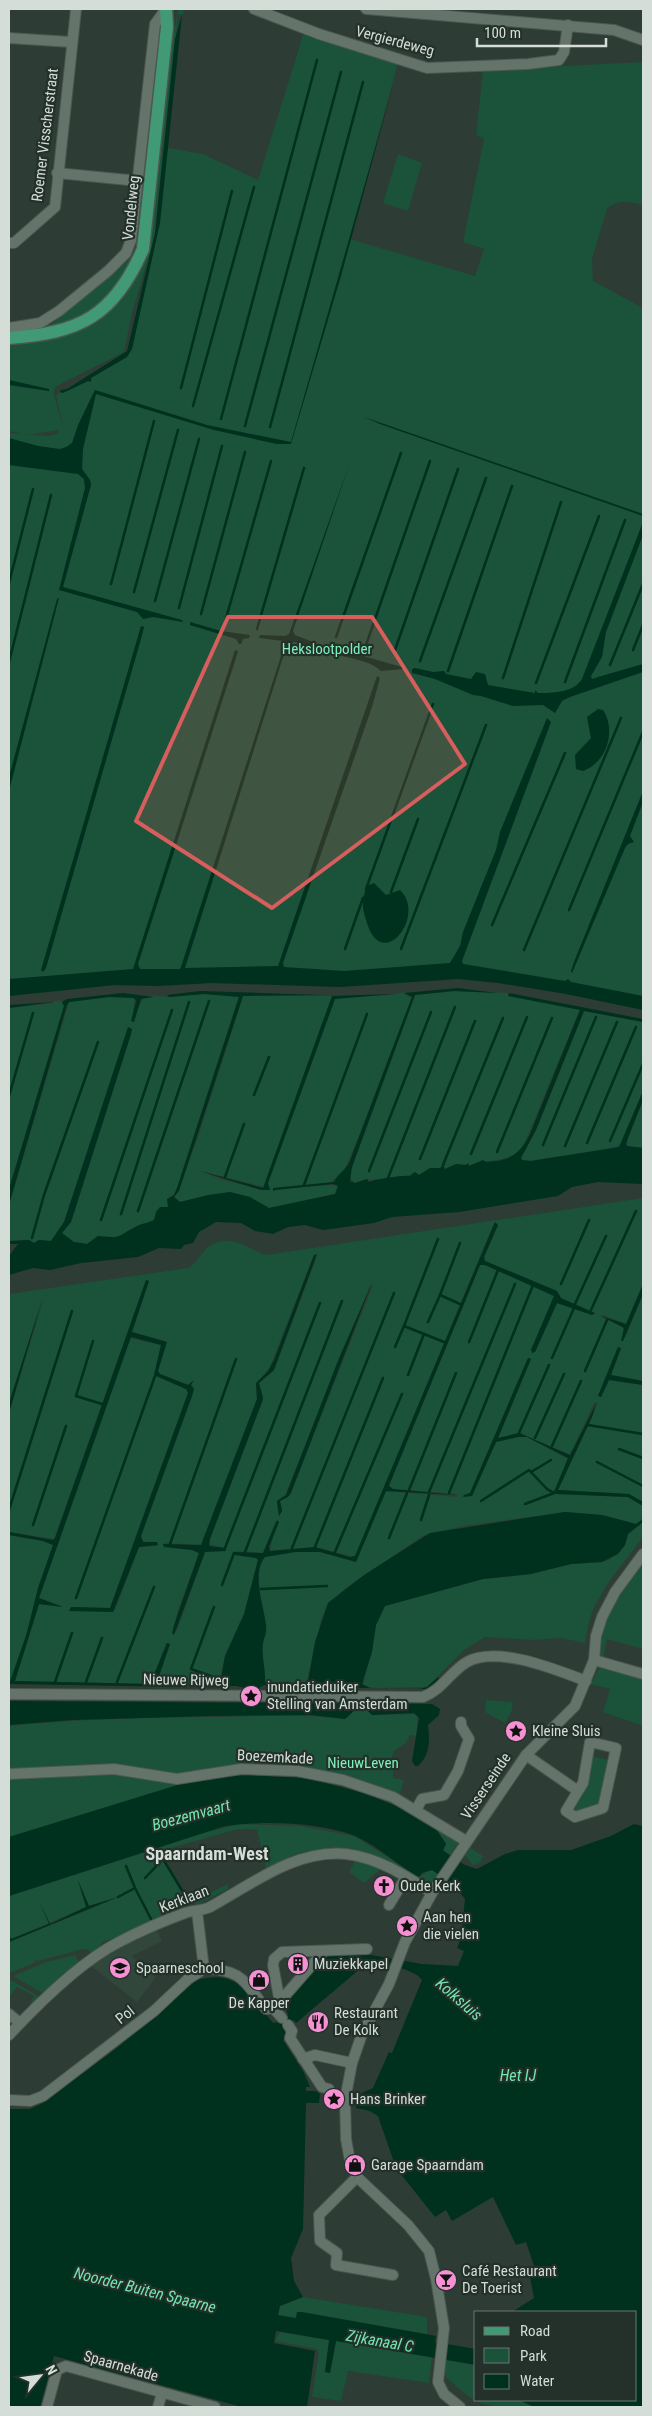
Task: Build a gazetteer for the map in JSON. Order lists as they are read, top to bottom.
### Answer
{
  "streets": {
    "main road": ["Vondelweg"],
    "street": [
      "Vergierdeweg",
      "Roemer Visscherstraat",
      "Nieuwe Rijweg",
      "Boezemkade",
      "Visserseinde",
      "Kerklaan",
      "Pol",
      "Spaarnekade"
    ]
  },
  "crossings": [
    ["Nieuwe Rijweg", "Visserseinde"],
    ["Boezemkade", "Visserseinde"],
    ["Visserseinde", "Kerklaan"]
  ],
  "districts": ["Spaarndam-West"],
  "water": [
    "Boezemvaart",
    "Kolksluis",
    "Het IJ",
    "Noorder Buiten Spaarne",
    "Zijkanaal C"
  ],
  "parks": ["Hekslootpolder", "NieuwLeven"],
  "places": {
    "place": [
      "inundatieduiker Stelling van Amsterdam",
      "Kleine Sluis",
      "Aan hen die vielen",
      "Hans Brinker"
    ],
    "church": ["Oude Kerk"],
    "building": ["Muziekkapel"],
    "school or university": ["Spaarneschool"],
    "shop": ["De Kapper", "Garage Spaarndam"],
    "restaurant": ["Restaurant De Kolk"],
    "bar": ["Café Restaurant De Toerist"]
  },
  "legend": ["Road", "Park", "Water"],
  "scale_bar": "100 m",
  "north": "top right"
}
